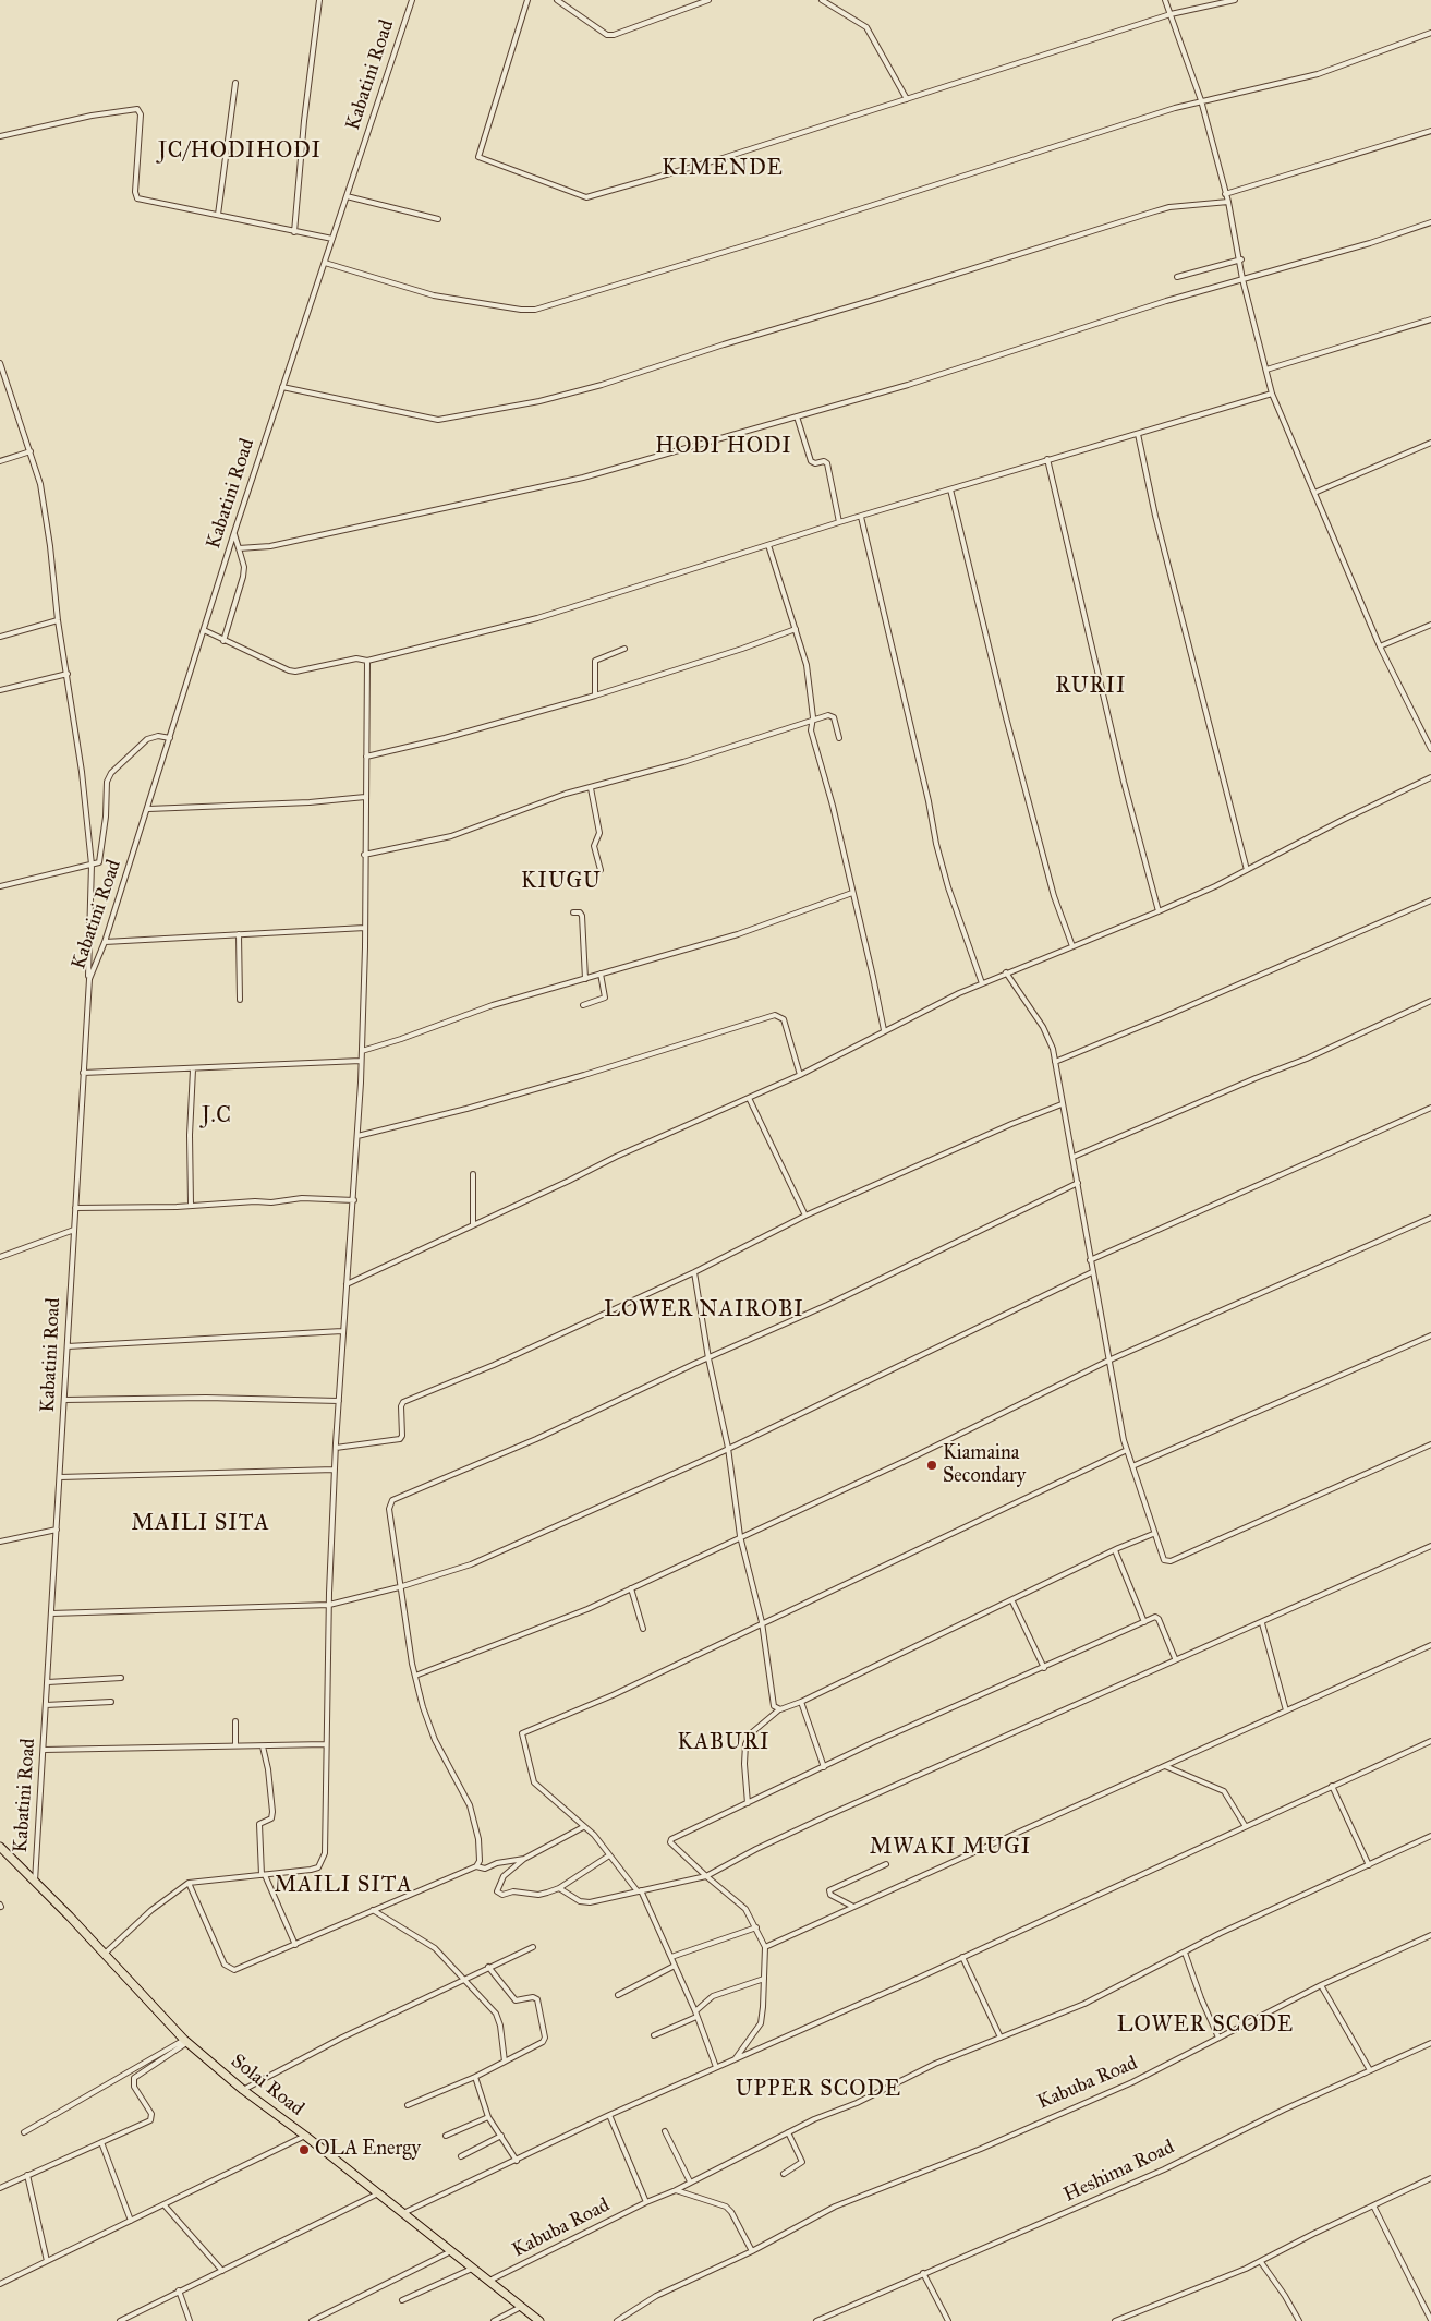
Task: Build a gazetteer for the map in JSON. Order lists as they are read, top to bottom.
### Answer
{
  "streets": {
    "highway": ["Solai Road"],
    "street": ["Kabatini Road", "Kabuba Road", "Heshima Road"]
  },
  "crossings": [
    ["Kabatini Road", "Solai Road"],
    ["Kabuba Road", "Solai Road"]
  ],
  "districts": [
    "JC/HODIHODI",
    "KIMENDE",
    "HODI HODI",
    "RURII",
    "KIUGU",
    "J.C",
    "LOWER NAIROBI",
    "MAILI SITA",
    "KABURI",
    "MWAKI MUGI",
    "MAILI SITA",
    "LOWER SCODE",
    "UPPER SCODE"
  ],
  "places": ["Kiamaina Secondary", "OLA Energy"]
}
